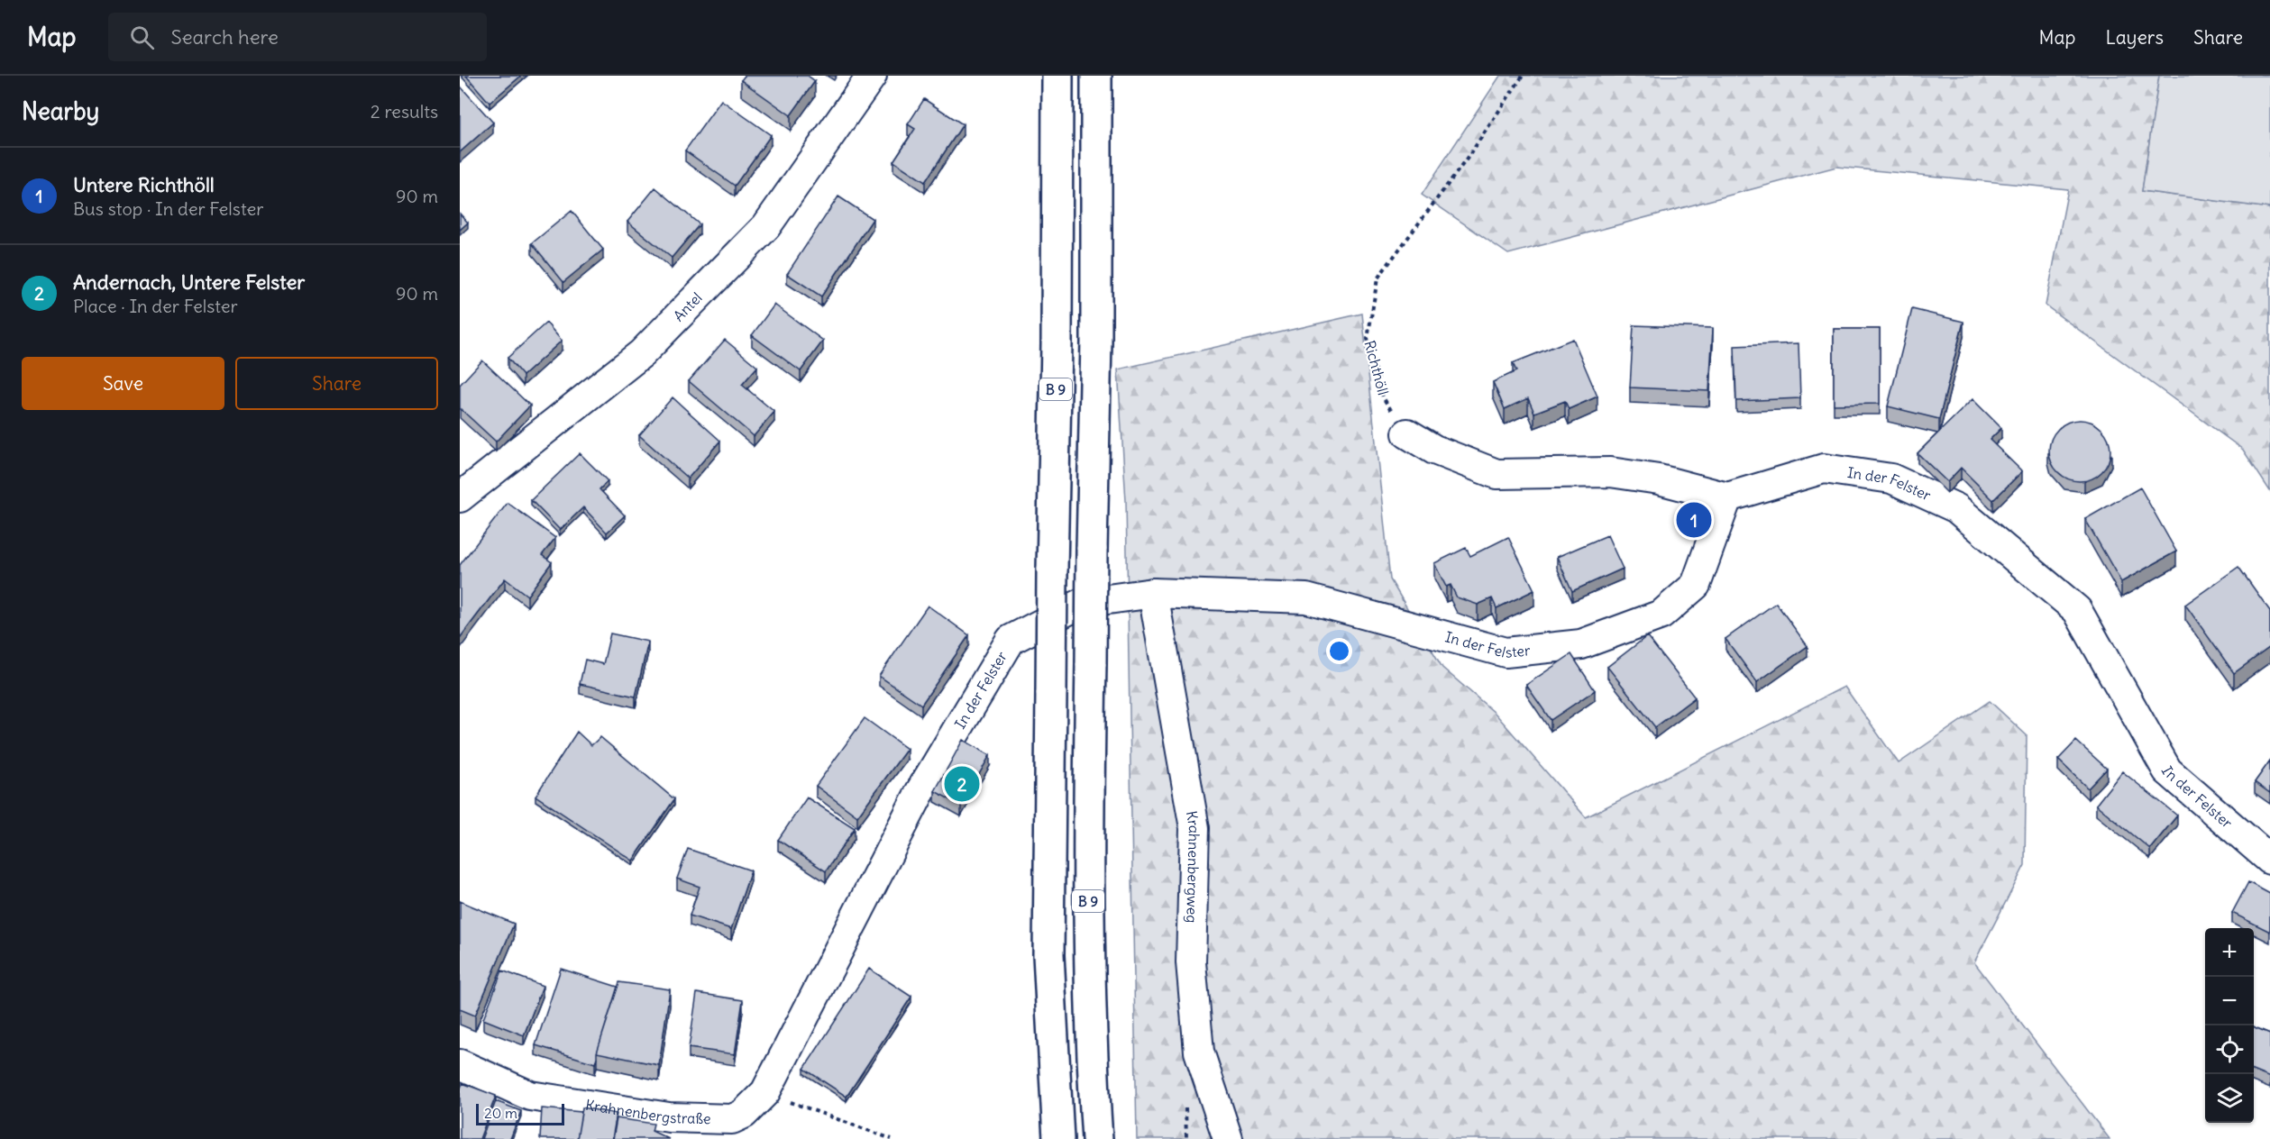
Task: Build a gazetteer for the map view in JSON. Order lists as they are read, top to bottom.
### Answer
{
  "streets": {
    "highway": ["B 9"],
    "street": [
      "Antel",
      "In der Felster",
      "Krahnenbergweg",
      "Krahnenbergstraße"
    ],
    "path": ["Richthöll"]
  },
  "crossings": [
    ["In der Felster", "Krahnenbergweg"],
    ["In der Felster", "Krahnenbergstraße"]
  ],
  "scale_bar": "20 m",
  "page": {
    "header": "Map",
    "search": "Search here",
    "nav": ["Map", "Layers", "Share"],
    "heading": ["Nearby", "2 results"],
    "list": [
      {
        "mark": "1",
        "name": "Untere Richthöll",
        "note": "Bus stop · In der Felster",
        "value": "90 m"
      },
      {
        "mark": "2",
        "name": "Andernach, Untere Felster",
        "note": "Place · In der Felster",
        "value": "90 m"
      }
    ],
    "buttons": ["Save", "Share"],
    "pins": ["1", "2"],
    "map_buttons": ["+", "−"],
    "scale": "20 m"
  }
}
